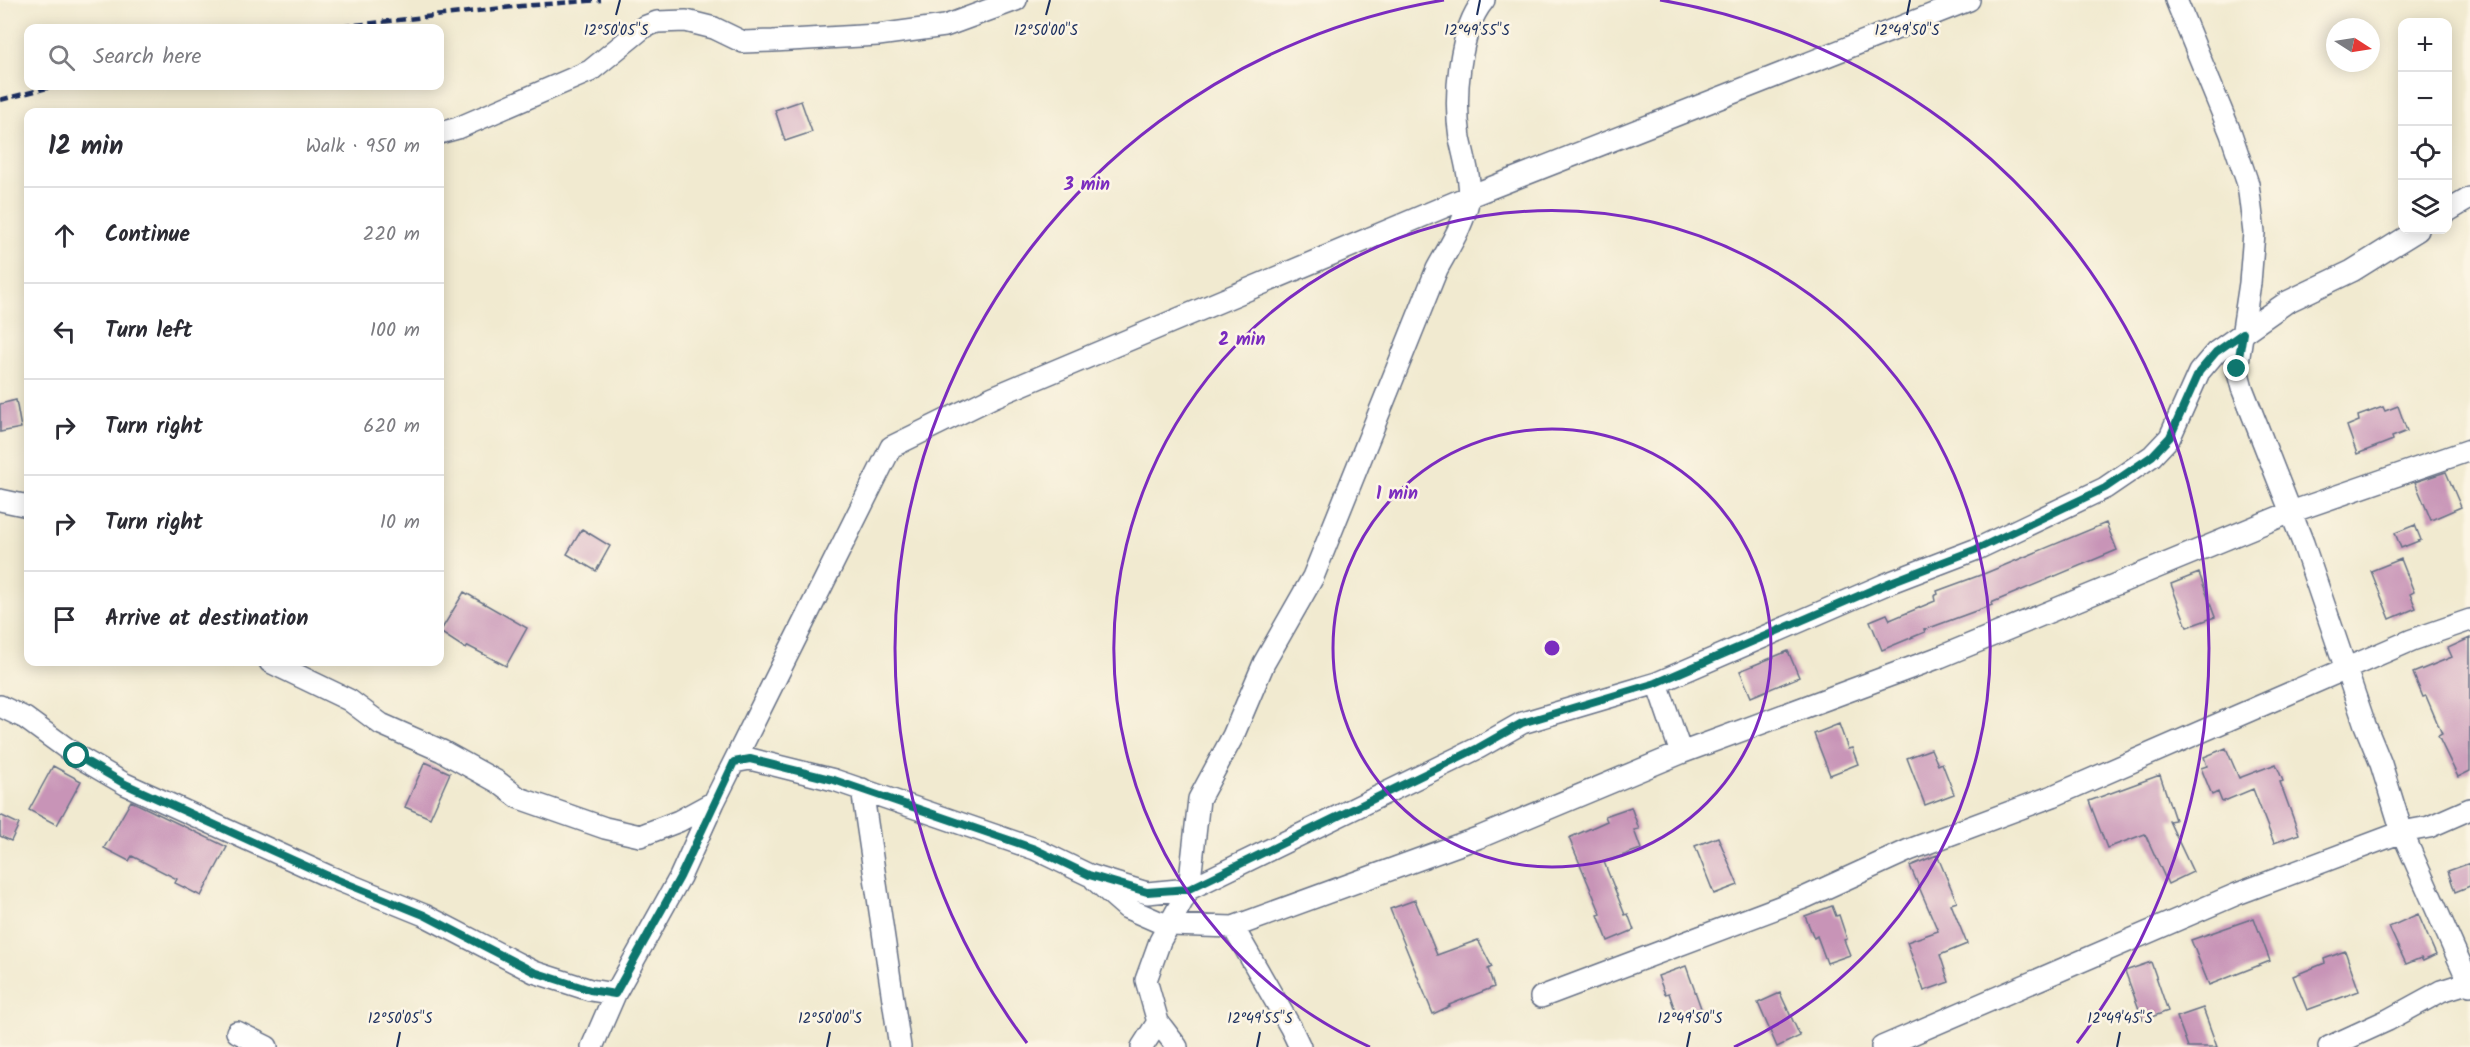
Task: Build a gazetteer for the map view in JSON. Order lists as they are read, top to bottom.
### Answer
{
  "north": "right",
  "page": {
    "map_buttons": ["+", "−"],
    "search": "Search here",
    "heading": ["12 min", "Walk · 950 m"],
    "list": [
      ["Continue", "220 m"],
      ["Turn left", "100 m"],
      ["Turn right", "620 m"],
      ["Turn right", "10 m"],
      "Arrive at destination"
    ]
  },
  "coordinates": [
    "12°50'05\"S",
    "12°50'00\"S",
    "12°49'55\"S",
    "12°49'50\"S",
    "12°49'45\"S"
  ],
  "rings": ["3 min", "2 min", "1 min"]
}
